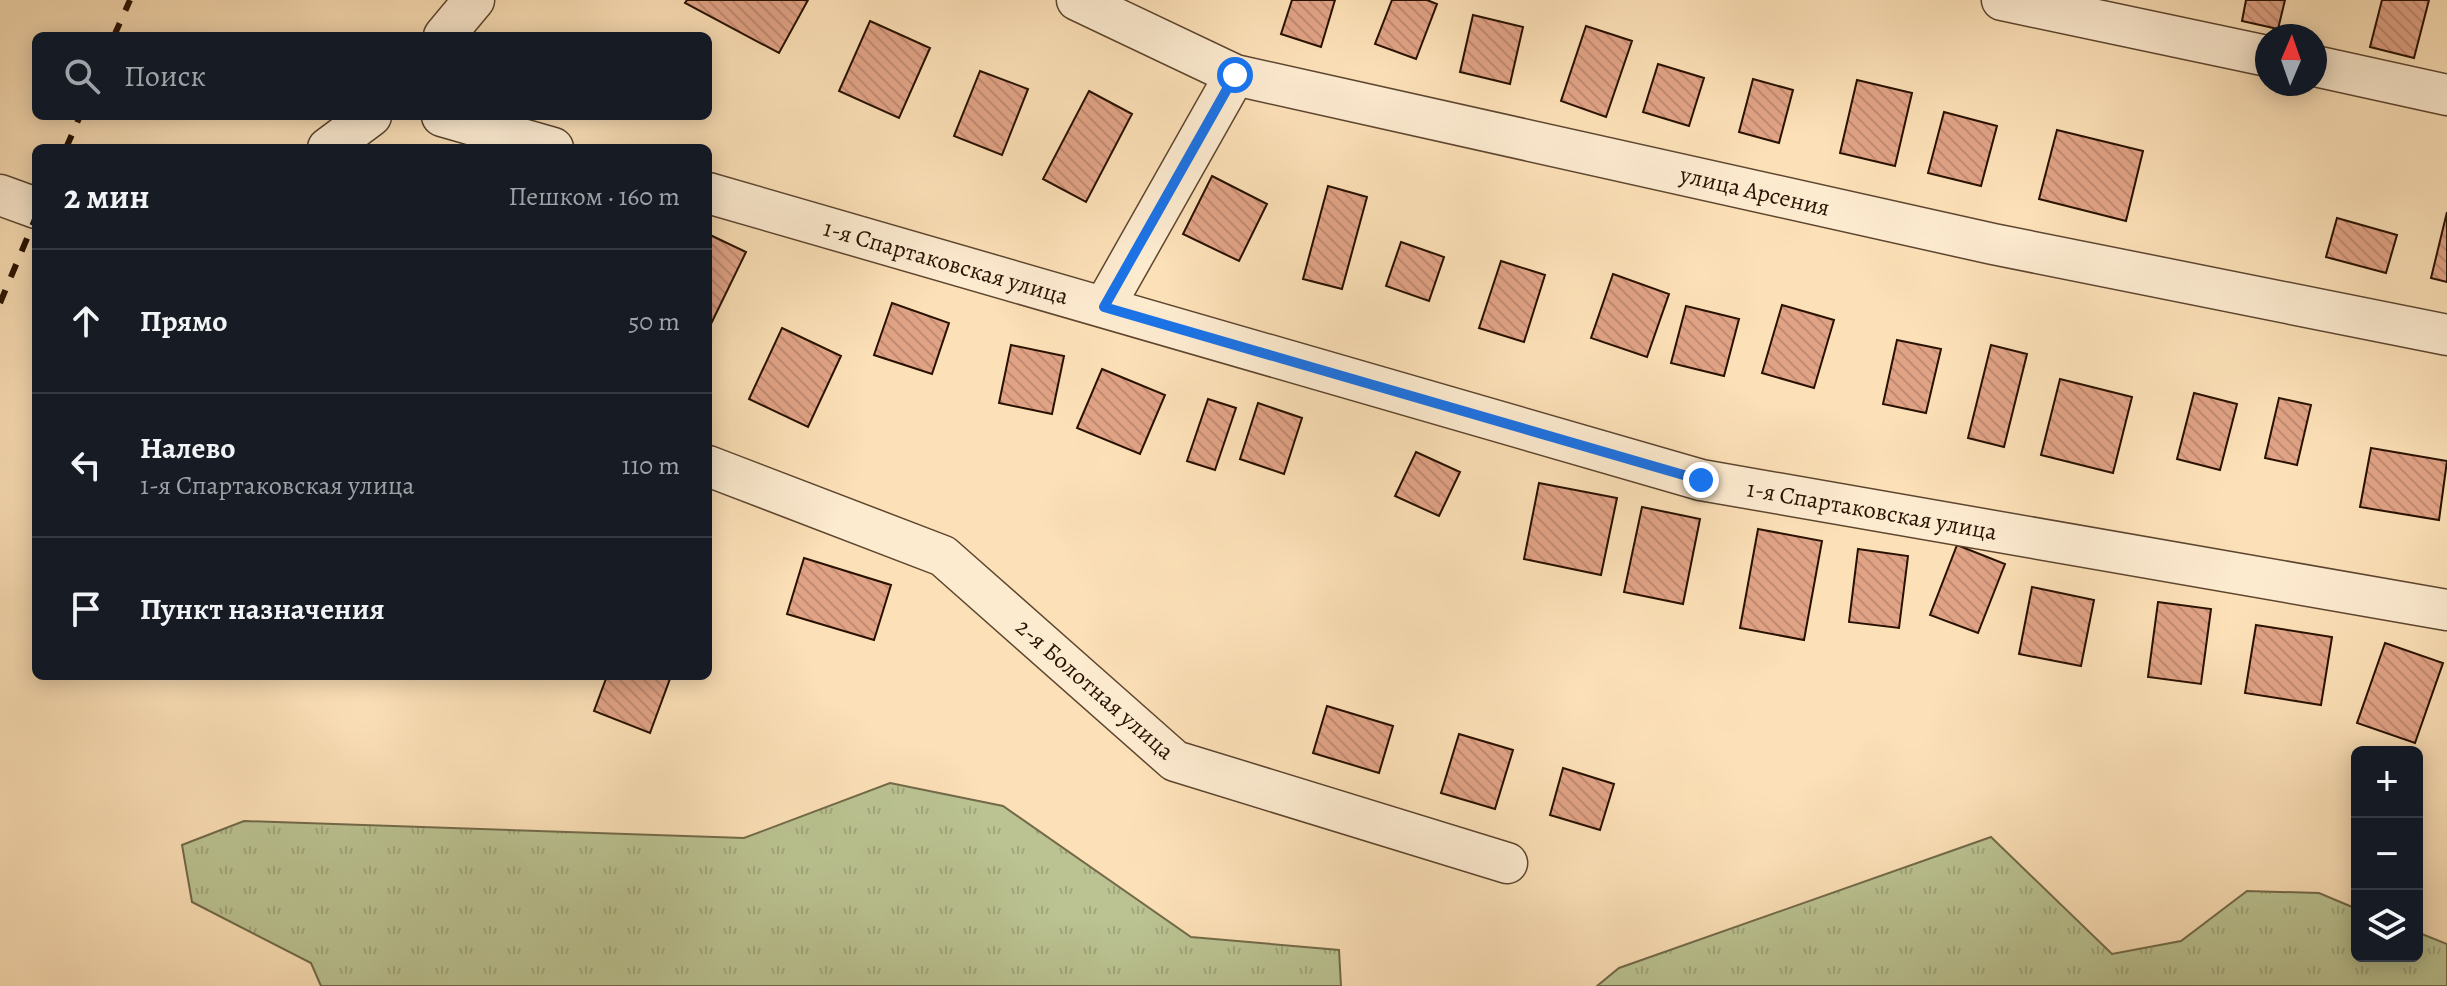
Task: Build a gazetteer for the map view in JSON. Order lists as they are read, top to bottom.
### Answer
{
  "streets": {
    "street": ["улица Арсения", "1-я Спартаковская улица", "2-я Болотная улица"]
  },
  "north": "top",
  "page": {
    "search": "Поиск",
    "heading": ["2 мин", "Пешком · 160 m"],
    "list": [
      ["Прямо", "50 m"],
      ["Налево", "1-я Спартаковская улица", "110 m"],
      "Пункт назначения"
    ],
    "map_buttons": ["+", "−"]
  }
}
